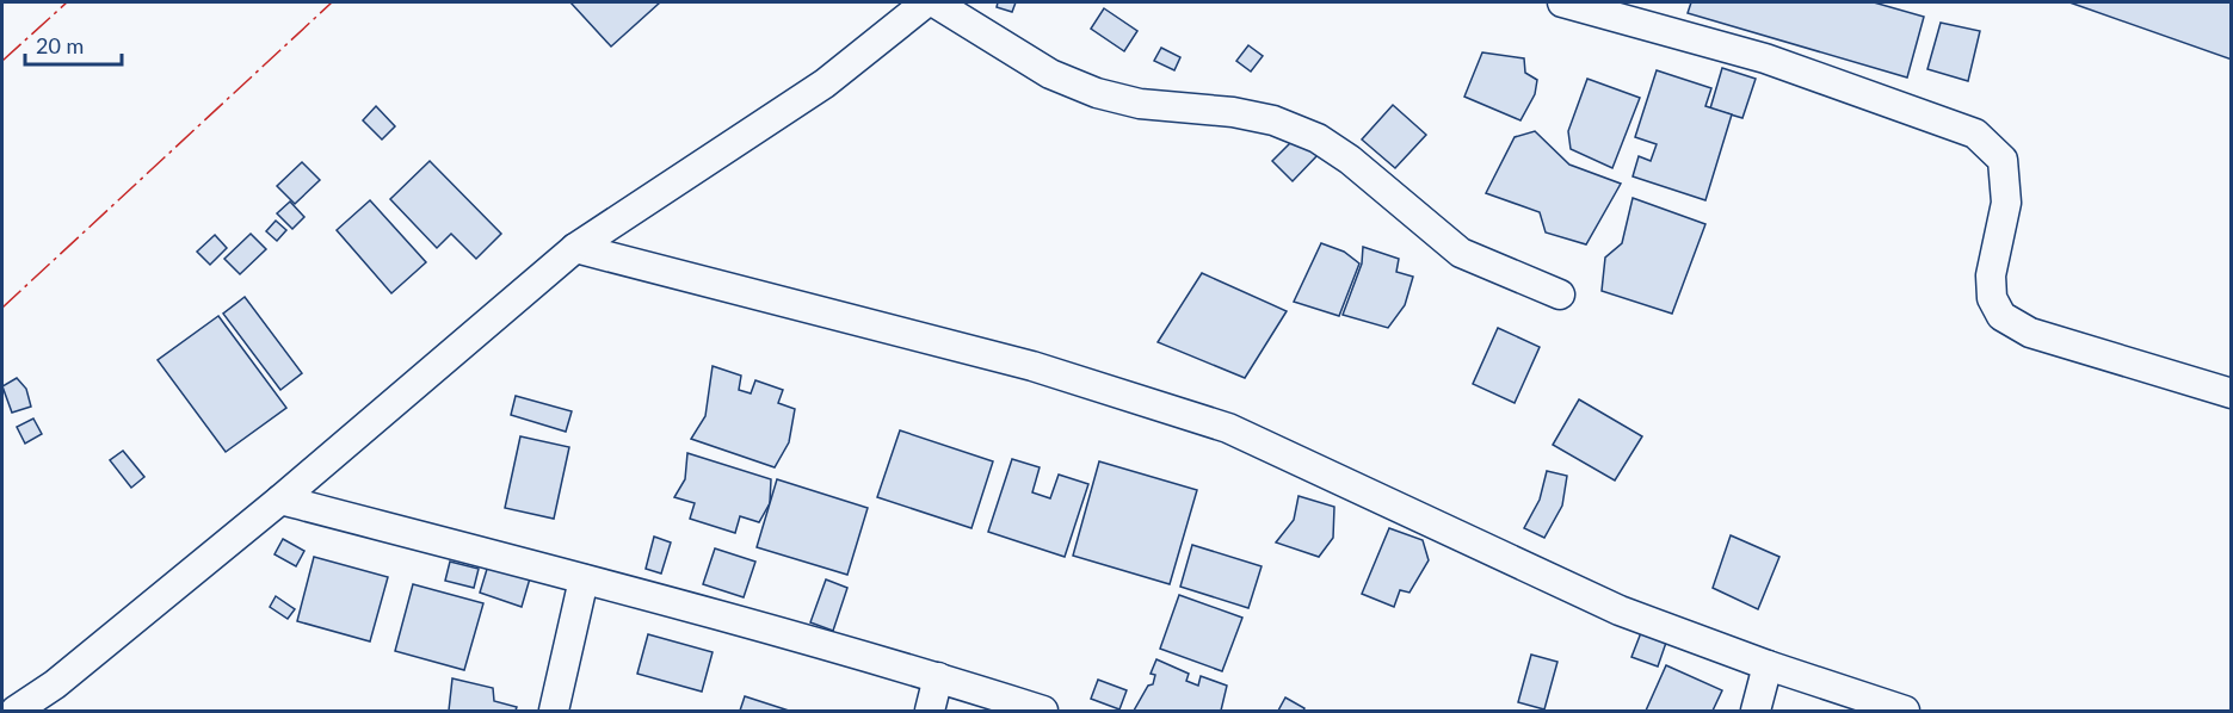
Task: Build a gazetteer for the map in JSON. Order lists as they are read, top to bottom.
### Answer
{
  "scale_bar": "20 m"
}
